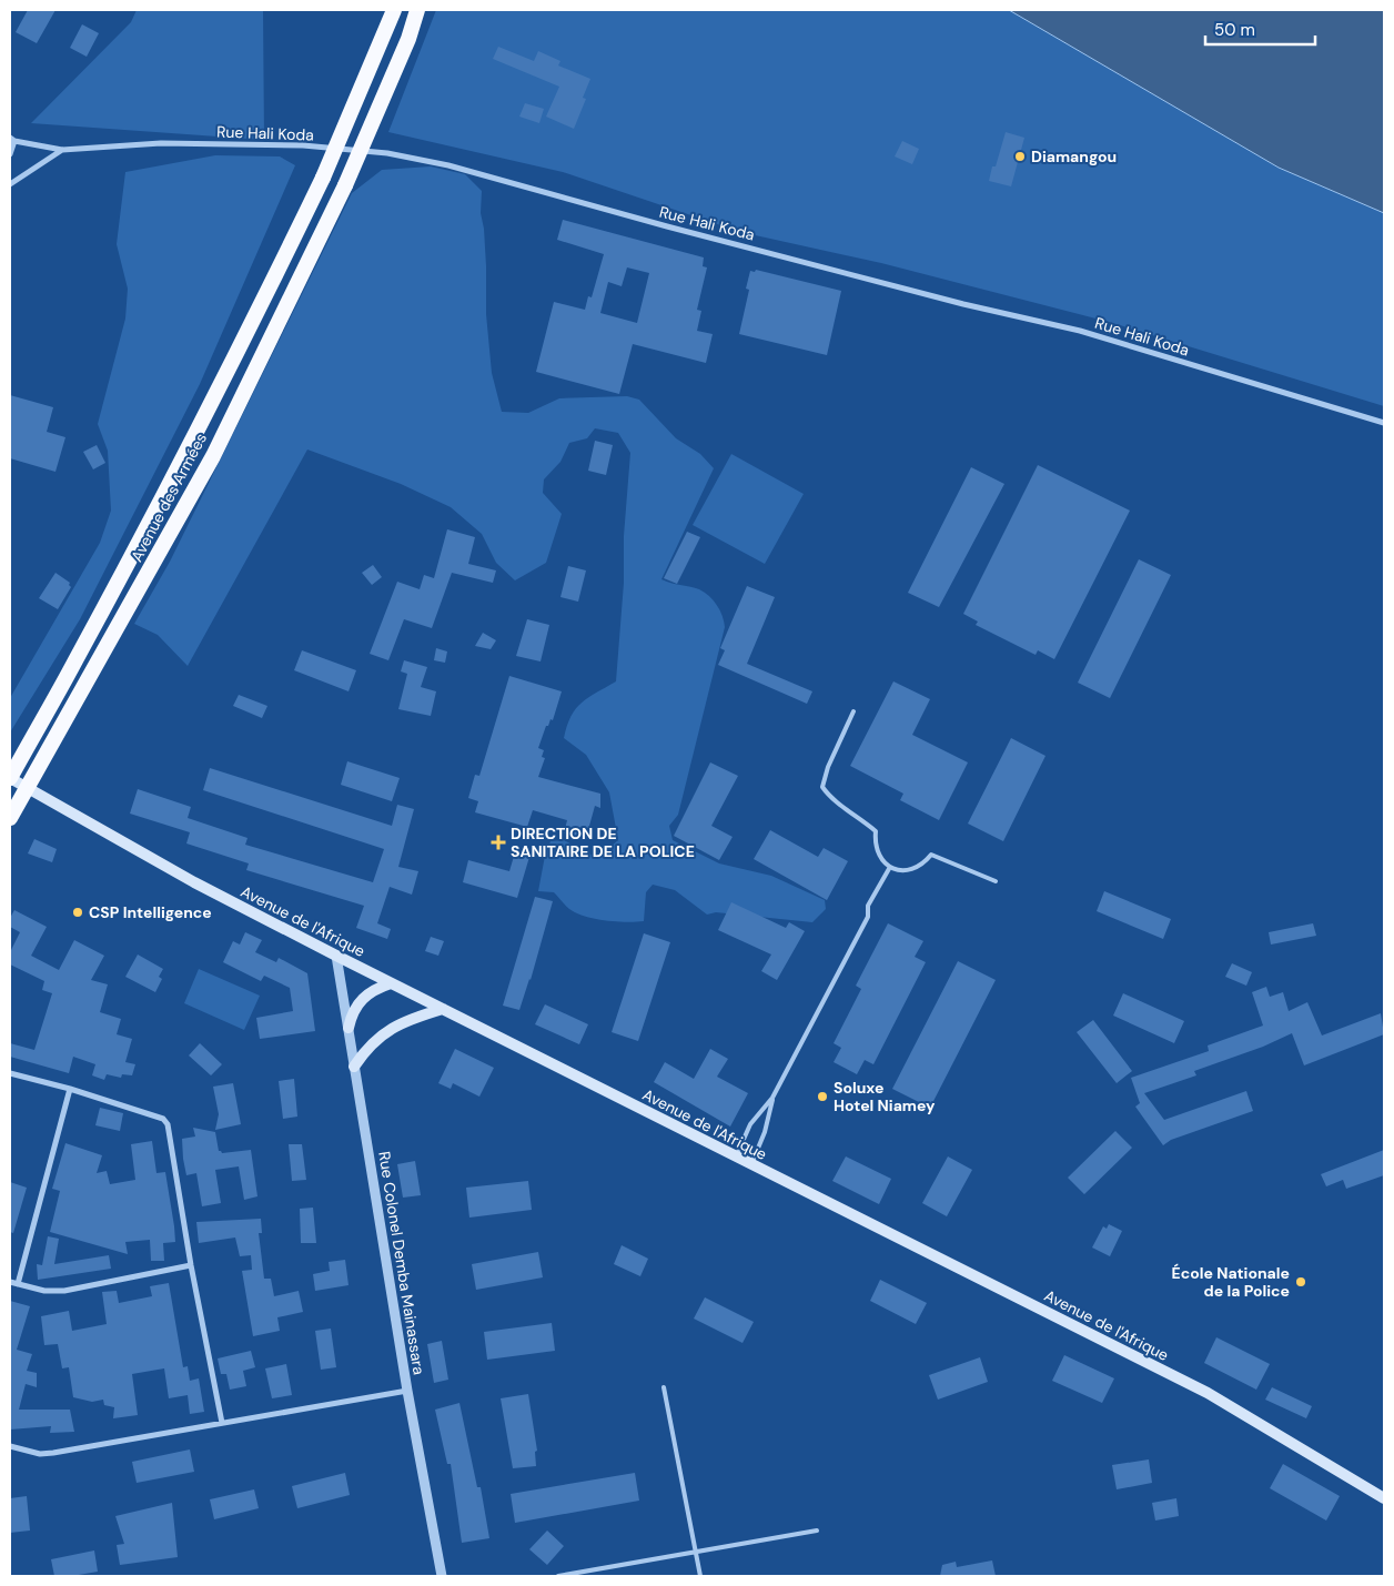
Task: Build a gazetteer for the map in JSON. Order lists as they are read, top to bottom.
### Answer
{
  "streets": {
    "highway": ["Avenue des Armées"],
    "main road": ["Avenue de l'Afrique"],
    "street": ["Rue Hali Koda", "Rue Colonel Demba Mainassara"]
  },
  "crossings": [
    ["Avenue des Armées", "Avenue de l'Afrique"],
    ["Avenue de l'Afrique", "Rue Colonel Demba Mainassara"]
  ],
  "places": {
    "other": [
      "Diamangou",
      "CSP Intelligence",
      "Soluxe Hotel Niamey",
      "École Nationale de la Police"
    ],
    "health": ["DIRECTION DE SANITAIRE DE LA POLICE"]
  },
  "scale_bar": "50 m"
}
